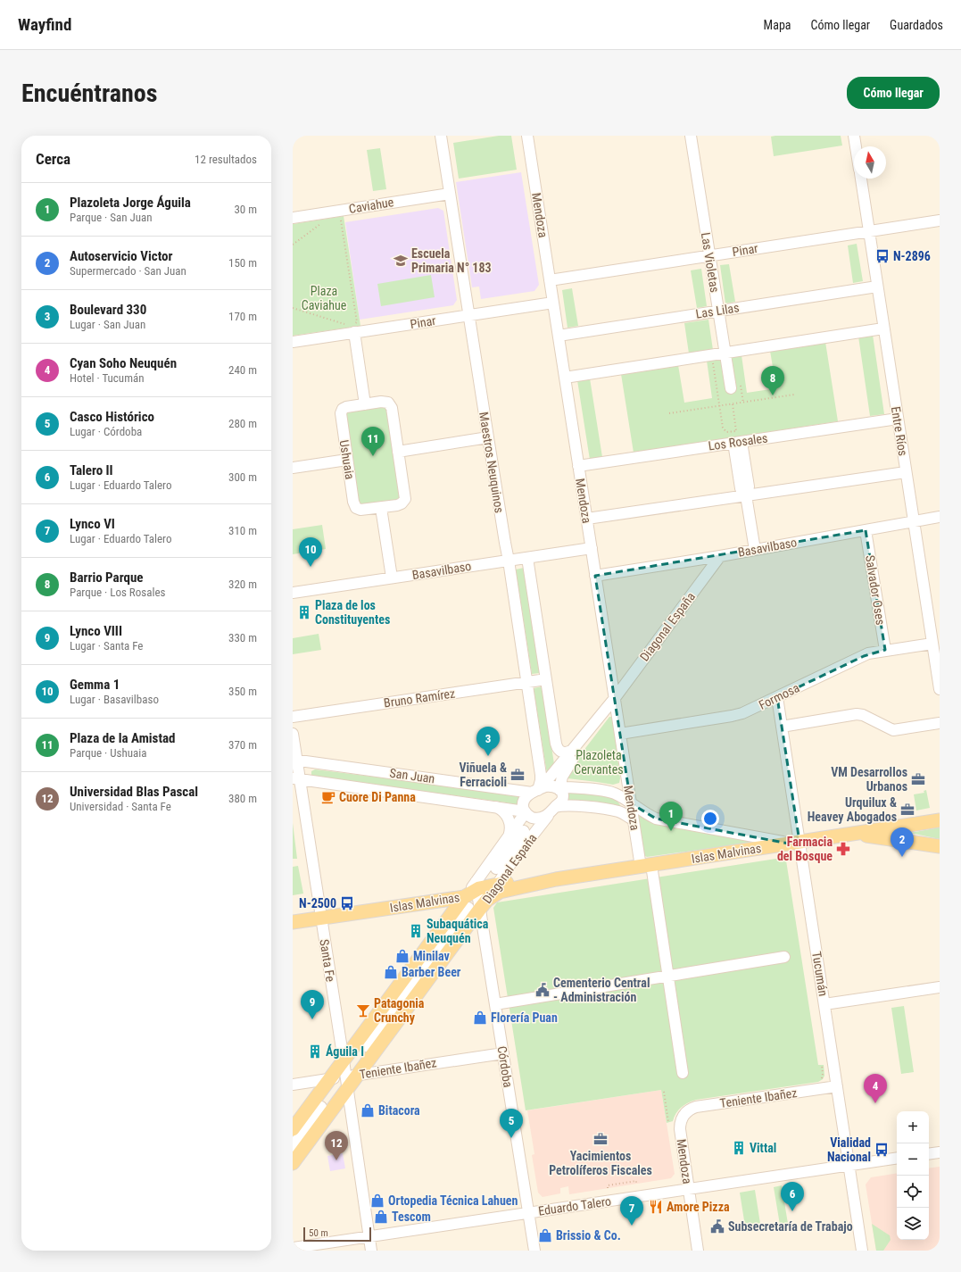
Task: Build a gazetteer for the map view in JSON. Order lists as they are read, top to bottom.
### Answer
{
  "streets": {
    "main road": ["Diagonal España", "Islas Malvinas"],
    "street": [
      "Caviahue",
      "Mendoza",
      "Pinar",
      "Las Violetas",
      "Las Lilas",
      "Entre Ríos",
      "Los Rosales",
      "Ushuaia",
      "Maestros Neuquinos",
      "Basavilbaso",
      "Salvador Oses",
      "Formosa",
      "Bruno Ramírez",
      "San Juan",
      "Santa Fe",
      "Tucumán",
      "Córdoba",
      "Teniente Ibañez",
      "Eduardo Talero"
    ]
  },
  "crossings": [
    ["Caviahue", "Maestros Neuquinos"],
    ["Mendoza", "Pinar"],
    ["Mendoza", "Las Lilas"],
    ["Mendoza", "Los Rosales"],
    ["Mendoza", "Basavilbaso"],
    ["Mendoza", "Diagonal España"],
    ["Mendoza", "Formosa"],
    ["Mendoza", "Islas Malvinas"],
    ["Mendoza", "Teniente Ibañez"],
    ["Mendoza", "Eduardo Talero"],
    ["Pinar", "Las Violetas"],
    ["Pinar", "Entre Ríos"],
    ["Pinar", "Maestros Neuquinos"],
    ["Las Violetas", "Las Lilas"],
    ["Las Lilas", "Entre Ríos"],
    ["Entre Ríos", "Los Rosales"],
    ["Entre Ríos", "Basavilbaso"],
    ["Entre Ríos", "Formosa"],
    ["Maestros Neuquinos", "Basavilbaso"],
    ["Maestros Neuquinos", "Diagonal España"],
    ["Maestros Neuquinos", "Bruno Ramírez"],
    ["Maestros Neuquinos", "San Juan"],
    ["Basavilbaso", "Salvador Oses"],
    ["Basavilbaso", "Diagonal España"],
    ["Salvador Oses", "Formosa"],
    ["Diagonal España", "San Juan"],
    ["Diagonal España", "Islas Malvinas"],
    ["Diagonal España", "Santa Fe"],
    ["Diagonal España", "Córdoba"],
    ["Diagonal España", "Teniente Ibañez"],
    ["Formosa", "Tucumán"],
    ["San Juan", "Santa Fe"],
    ["Islas Malvinas", "Santa Fe"],
    ["Islas Malvinas", "Tucumán"],
    ["Islas Malvinas", "Córdoba"],
    ["Santa Fe", "Teniente Ibañez"],
    ["Santa Fe", "Eduardo Talero"],
    ["Tucumán", "Teniente Ibañez"],
    ["Tucumán", "Eduardo Talero"],
    ["Córdoba", "Teniente Ibañez"],
    ["Córdoba", "Eduardo Talero"]
  ],
  "parks": ["Plaza Caviahue", "Plazoleta Cervantes"],
  "places": {
    "bus stop": ["N-2896", "N-2500", "Vialidad Nacional"],
    "school or university": ["Escuela Primaria N° 183"],
    "building": [
      "Plaza de los Constituyentes",
      "Subaquática Neuquén",
      "Águila I",
      "Vittal"
    ],
    "office": [
      "Viñuela & Ferracioli",
      "VM Desarrollos Urbanos",
      "Urquilux & Heavey Abogados",
      "Yacimientos Petrolíferos Fiscales"
    ],
    "cafe": ["Cuore Di Panna"],
    "pharmacy": ["Farmacia del Bosque"],
    "shop": [
      "Minilav",
      "Barber Beer",
      "Florería Puan",
      "Bitacora",
      "Ortopedia Técnica Lahuen",
      "Tescom",
      "Brissio & Co."
    ],
    "public building": ["Cementerio Central - Administración", "Subsecretaría de Trabajo"],
    "bar": ["Patagonia Crunchy"],
    "restaurant": ["Amore Pizza"]
  },
  "scale_bar": "50 m",
  "north": "top",
  "page": {
    "header": "Wayfind",
    "nav": ["Mapa", "Cómo llegar", "Guardados"],
    "buttons": "Cómo llegar",
    "title": "Encuéntranos",
    "heading": ["Cerca", "12 resultados"],
    "list": [
      {
        "mark": "1",
        "name": "Plazoleta Jorge Águila",
        "note": "Parque · San Juan",
        "value": "30 m"
      },
      {
        "mark": "2",
        "name": "Autoservicio Victor",
        "note": "Supermercado · San Juan",
        "value": "150 m"
      },
      {
        "mark": "3",
        "name": "Boulevard 330",
        "note": "Lugar · San Juan",
        "value": "170 m"
      },
      {
        "mark": "4",
        "name": "Cyan Soho Neuquén",
        "note": "Hotel · Tucumán",
        "value": "240 m"
      },
      {
        "mark": "5",
        "name": "Casco Histórico",
        "note": "Lugar · Córdoba",
        "value": "280 m"
      },
      {
        "mark": "6",
        "name": "Talero II",
        "note": "Lugar · Eduardo Talero",
        "value": "300 m"
      },
      {
        "mark": "7",
        "name": "Lynco VI",
        "note": "Lugar · Eduardo Talero",
        "value": "310 m"
      },
      {
        "mark": "8",
        "name": "Barrio Parque",
        "note": "Parque · Los Rosales",
        "value": "320 m"
      },
      {
        "mark": "9",
        "name": "Lynco VIII",
        "note": "Lugar · Santa Fe",
        "value": "330 m"
      },
      {
        "mark": "10",
        "name": "Gemma 1",
        "note": "Lugar · Basavilbaso",
        "value": "350 m"
      },
      {
        "mark": "11",
        "name": "Plaza de la Amistad",
        "note": "Parque · Ushuaia",
        "value": "370 m"
      },
      {
        "mark": "12",
        "name": "Universidad Blas Pascal",
        "note": "Universidad · Santa Fe",
        "value": "380 m"
      }
    ],
    "pins": [
      "8",
      "11",
      "10",
      "3",
      "1",
      "2",
      "9",
      "4",
      "5",
      "12",
      "6",
      "7"
    ],
    "map_buttons": ["+", "−"],
    "scale": "50 m"
  }
}
